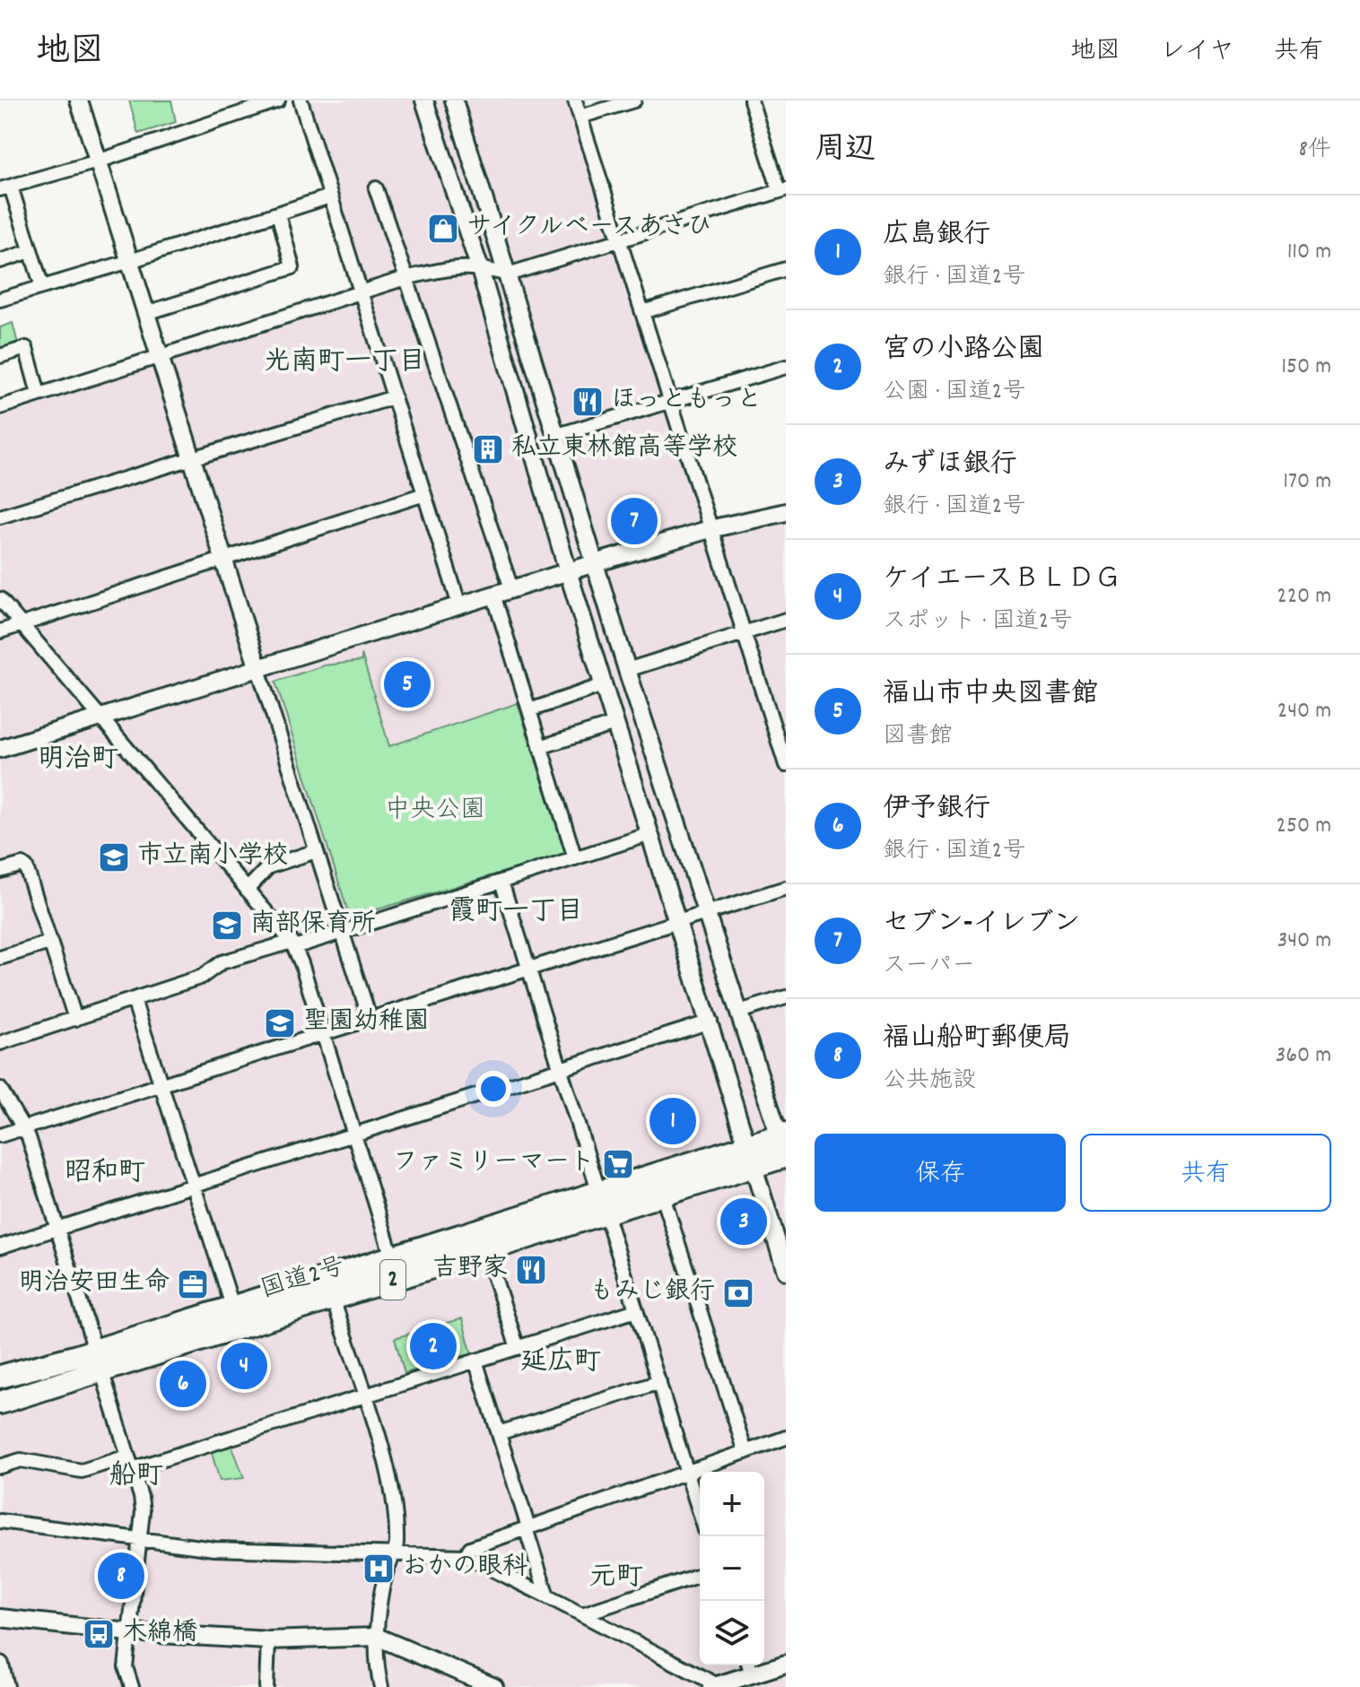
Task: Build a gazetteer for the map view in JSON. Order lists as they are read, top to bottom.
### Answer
{
  "streets": {
    "highway": ["国道2号", "2"]
  },
  "districts": [
    "光南町一丁目",
    "明治町",
    "霞町一丁目",
    "昭和町",
    "延広町",
    "船町",
    "元町"
  ],
  "parks": ["中央公園"],
  "places": {
    "shop": ["サイクルベースあさひ"],
    "restaurant": ["ほっともっと", "吉野家"],
    "building": ["私立東林館高等学校"],
    "school or university": ["市立南小学校", "南部保育所", "聖園幼稚園"],
    "supermarket": ["ファミリーマート"],
    "office": ["明治安田生命"],
    "bank": ["もみじ銀行"],
    "hospital": ["おかの眼科"],
    "bus stop": ["木綿橋"]
  },
  "page": {
    "header": "地図",
    "nav": ["地図", "レイヤ", "共有"],
    "heading": ["周辺", "8件"],
    "list": [
      {
        "mark": "1",
        "name": "広島銀行",
        "note": "銀行 · 国道2号",
        "value": "110 m"
      },
      {
        "mark": "2",
        "name": "宮の小路公園",
        "note": "公園 · 国道2号",
        "value": "150 m"
      },
      {
        "mark": "3",
        "name": "みずほ銀行",
        "note": "銀行 · 国道2号",
        "value": "170 m"
      },
      {
        "mark": "4",
        "name": "ケイエースＢＬＤＧ",
        "note": "スポット · 国道2号",
        "value": "220 m"
      },
      {
        "mark": "5",
        "name": "福山市中央図書館",
        "note": "図書館",
        "value": "240 m"
      },
      {
        "mark": "6",
        "name": "伊予銀行",
        "note": "銀行 · 国道2号",
        "value": "250 m"
      },
      {
        "mark": "7",
        "name": "セブン-イレブン",
        "note": "スーパー",
        "value": "340 m"
      },
      {
        "mark": "8",
        "name": "福山船町郵便局",
        "note": "公共施設",
        "value": "360 m"
      }
    ],
    "pins": [
      "7",
      "5",
      "1",
      "3",
      "2",
      "4",
      "6",
      "8"
    ],
    "buttons": ["保存", "共有"],
    "map_buttons": ["+", "−"]
  }
}
